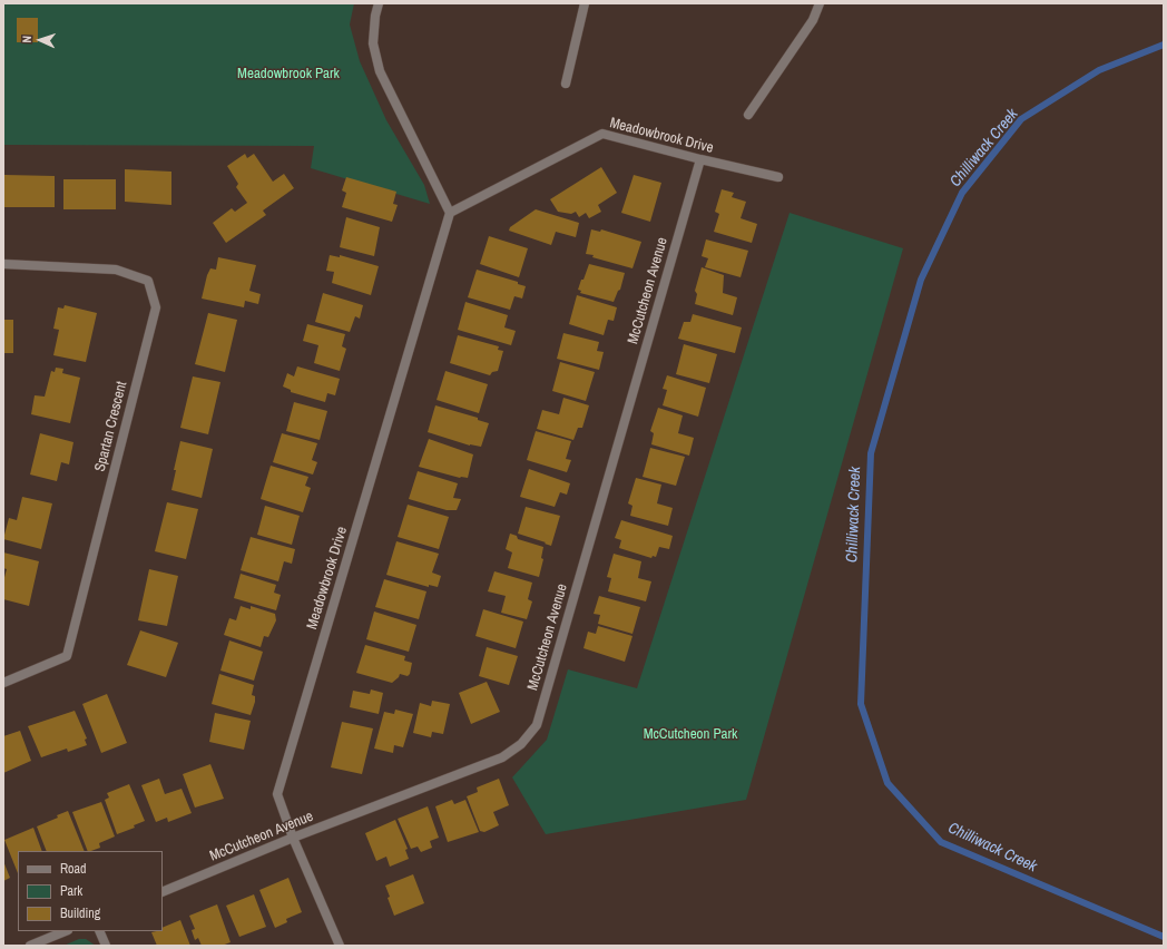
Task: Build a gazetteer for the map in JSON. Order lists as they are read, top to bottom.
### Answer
{
  "streets": {
    "street": ["Meadowbrook Drive", "McCutcheon Avenue", "Spartan Crescent"]
  },
  "crossings": [
    ["Meadowbrook Drive", "McCutcheon Avenue"]
  ],
  "water": ["Chilliwack Creek"],
  "parks": ["Meadowbrook Park", "McCutcheon Park"],
  "legend": ["Road", "Park", "Building"],
  "north": "left"
}
